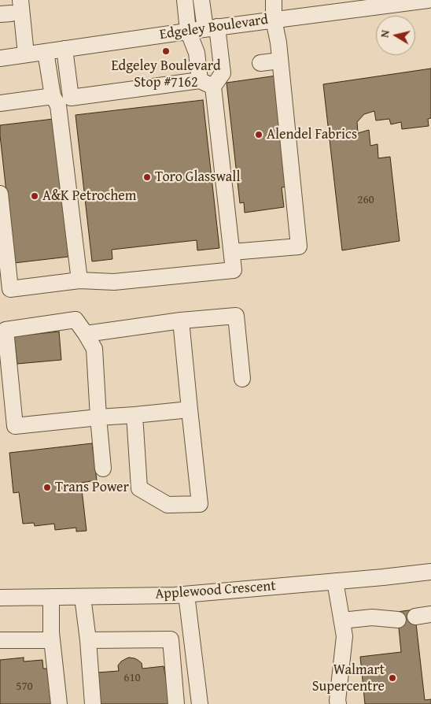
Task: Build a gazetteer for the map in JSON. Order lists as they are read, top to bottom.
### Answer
{
  "streets": {
    "street": ["Edgeley Boulevard", "Applewood Crescent"]
  },
  "places": [
    "Edgeley Boulevard Stop #7162",
    "Alendel Fabrics",
    "Toro Glasswall",
    "A&K Petrochem",
    "Trans Power",
    "Walmart Supercentre"
  ],
  "house_numbers": ["260", "610", "570"],
  "north": "left"
}
